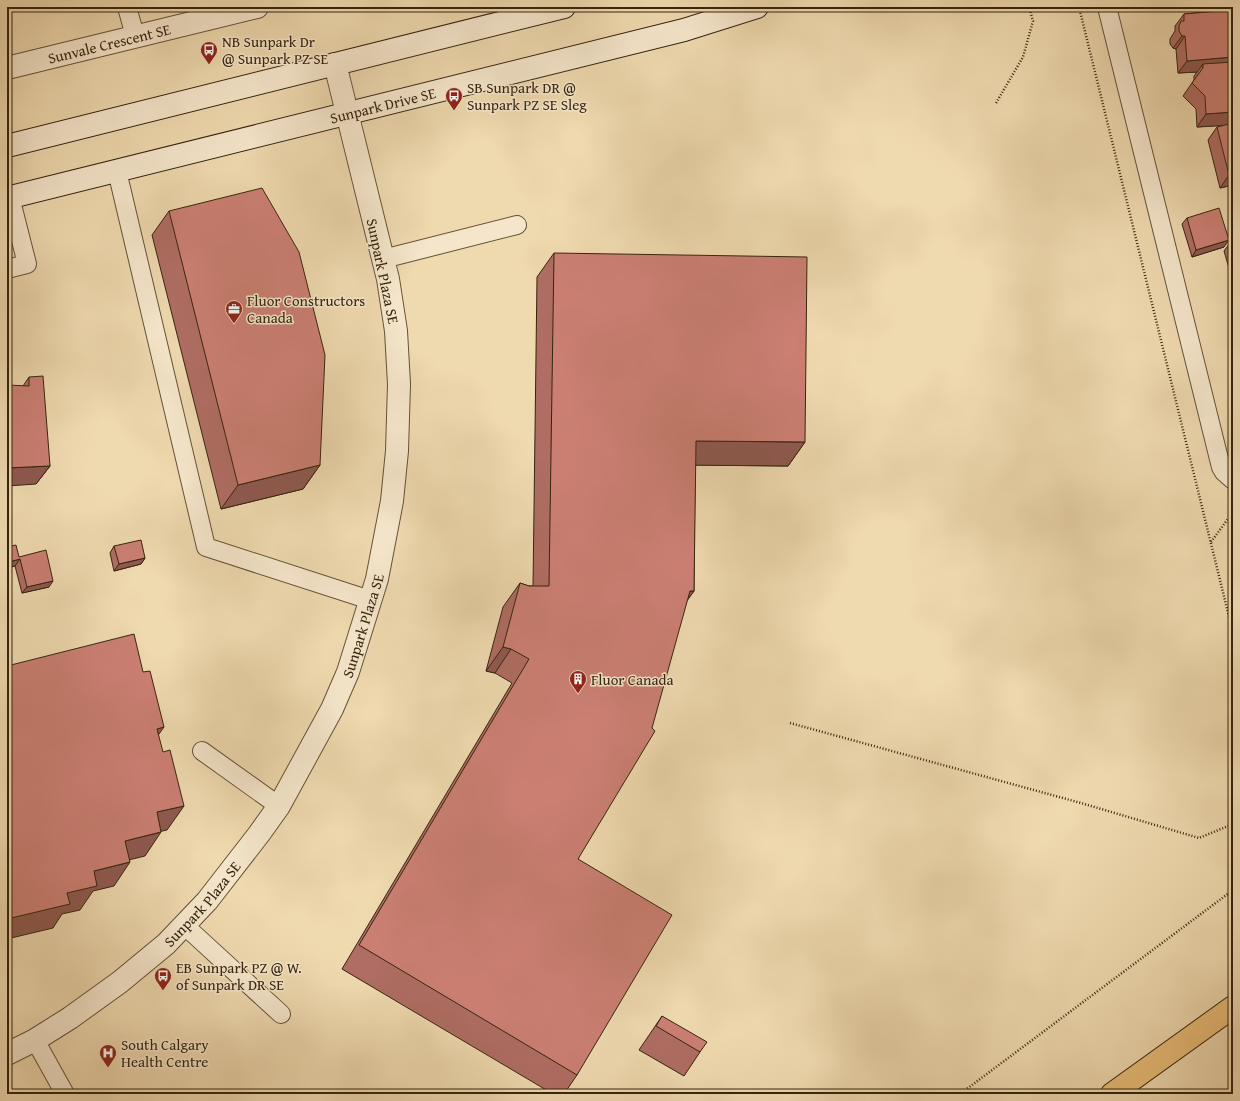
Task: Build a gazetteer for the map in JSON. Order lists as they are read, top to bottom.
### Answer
{
  "streets": {
    "street": ["Sunvale Crescent SE", "Sunpark Drive SE", "Sunpark Plaza SE"]
  },
  "crossings": [
    ["Sunpark Drive SE", "Sunpark Plaza SE"]
  ],
  "places": {
    "bus stop": ["NB Sunpark Dr @ Sunpark PZ SE", "SB Sunpark DR @ Sunpark PZ SE Sleg", "EB Sunpark PZ @ W. of Sunpark DR SE"],
    "office": ["Fluor Constructors Canada"],
    "building": ["Fluor Canada"],
    "hospital": ["South Calgary Health Centre"]
  }
}
